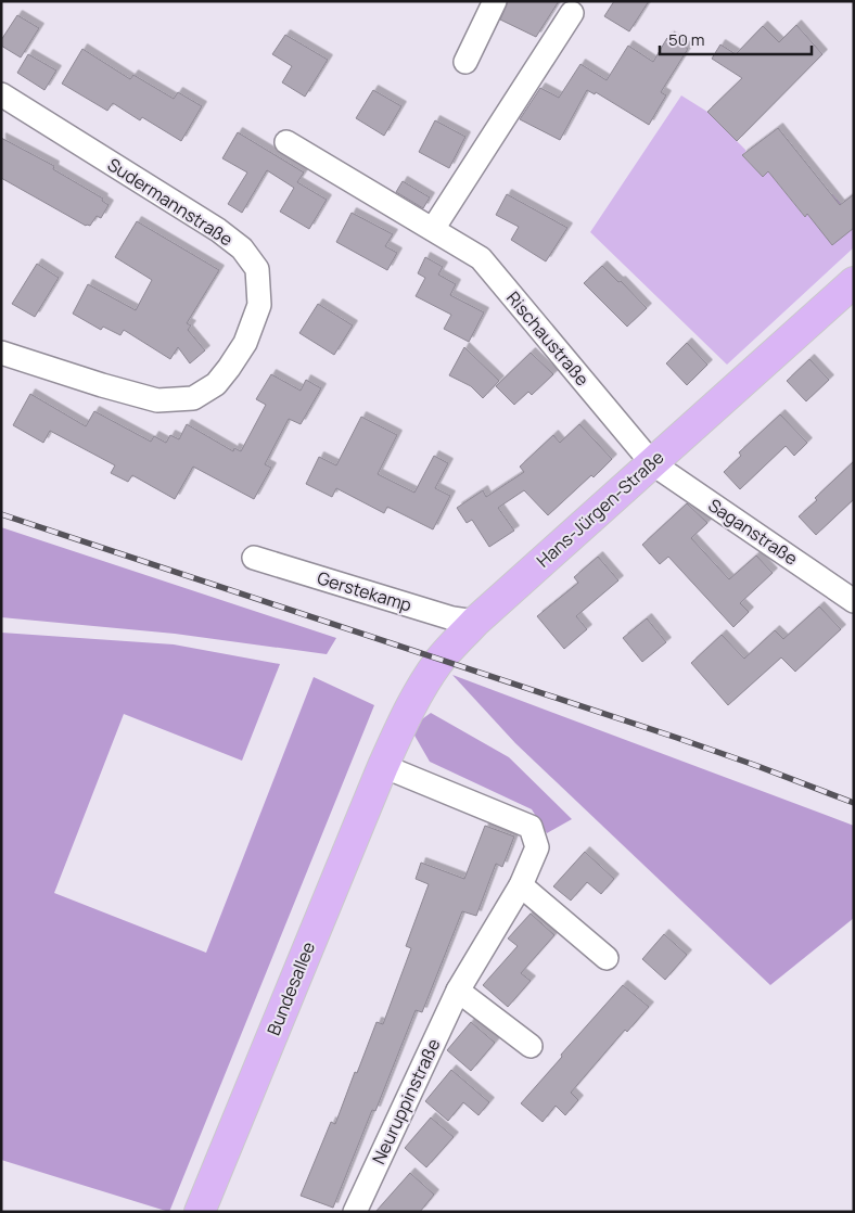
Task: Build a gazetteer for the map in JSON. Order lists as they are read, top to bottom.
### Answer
{
  "streets": {
    "main road": ["Hans-Jürgen-Straße", "Bundesallee"],
    "street": [
      "Sudermannstraße",
      "Rischaustraße",
      "Saganstraße",
      "Gerstekamp",
      "Neuruppinstraße"
    ]
  },
  "crossings": [
    ["Rischaustraße", "Hans-Jürgen-Straße"],
    ["Rischaustraße", "Saganstraße"],
    ["Hans-Jürgen-Straße", "Saganstraße"],
    ["Hans-Jürgen-Straße", "Gerstekamp"],
    ["Hans-Jürgen-Straße", "Bundesallee"],
    ["Hans-Jürgen-Straße", "Neuruppinstraße"],
    ["Bundesallee", "Neuruppinstraße"]
  ],
  "scale_bar": "50 m"
}
